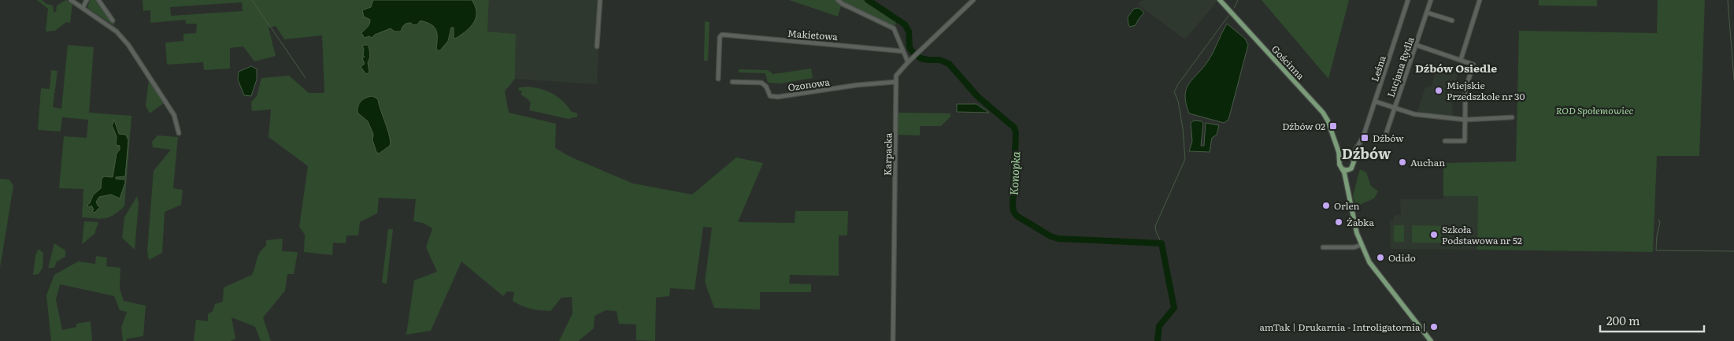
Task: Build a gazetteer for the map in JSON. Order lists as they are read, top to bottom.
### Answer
{
  "streets": {
    "main road": ["Gościnna"],
    "street": [
      "Makietowa",
      "Lucjana Rydla",
      "Leśna",
      "Ozonowa",
      "Karpacka"
    ]
  },
  "crossings": [
    ["Gościnna", "Leśna"],
    ["Ozonowa", "Karpacka"]
  ],
  "districts": ["Dźbów Osiedle", "Dźbów"],
  "water": ["Konopka"],
  "parks": ["ROD Społemowiec"],
  "places": {
    "other": [
      "Miejskie Przedszkole nr 30",
      "Auchan",
      "Orlen",
      "Żabka",
      "Szkoła Podstawowa nr 52",
      "Odido",
      "amTak | Drukarnia - Introligatornia |"
    ],
    "transit": ["Dźbów 02", "Dźbów"]
  },
  "scale_bar": "200 m"
}
